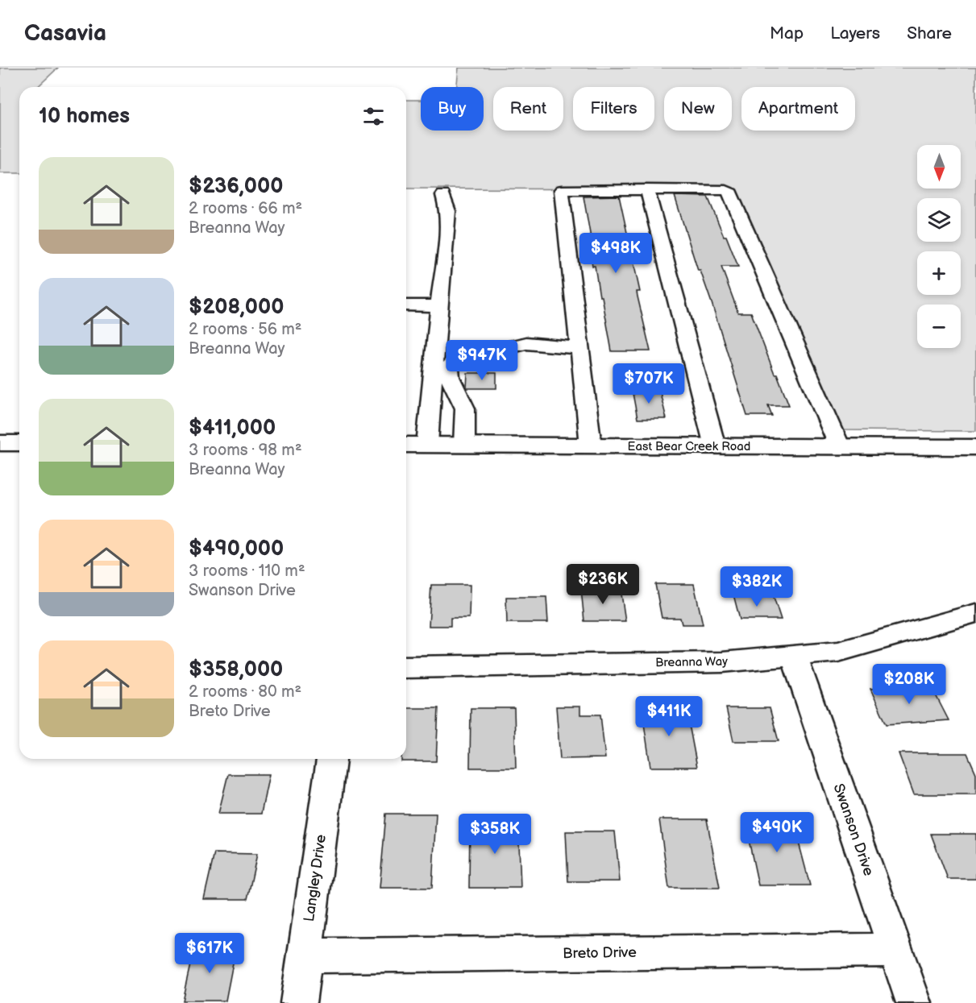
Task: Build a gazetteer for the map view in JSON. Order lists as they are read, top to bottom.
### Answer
{
  "streets": {
    "main road": ["East Bear Creek Road"],
    "street": [
      "Breanna Way",
      "Swanson Drive",
      "Langley Drive",
      "Breto Drive"
    ]
  },
  "crossings": [
    ["Breanna Way", "Swanson Drive"],
    ["Swanson Drive", "Breto Drive"],
    ["Langley Drive", "Breto Drive"]
  ],
  "north": "bottom",
  "page": {
    "header": "Casavia",
    "nav": ["Map", "Layers", "Share"],
    "chip": [
      "Buy",
      "Rent",
      "Filters",
      "New",
      "Apartment"
    ],
    "heading": "10 homes",
    "map_buttons": ["+", "−"],
    "list": [
      {
        "name": "$236,000",
        "note": "2 rooms · 66 m² · Breanna Way"
      },
      {
        "name": "$208,000",
        "note": "2 rooms · 56 m² · Breanna Way"
      },
      {
        "name": "$411,000",
        "note": "3 rooms · 98 m² · Breanna Way"
      },
      {
        "name": "$490,000",
        "note": "3 rooms · 110 m² · Swanson Drive"
      },
      {
        "name": "$358,000",
        "note": "2 rooms · 80 m² · Breto Drive"
      }
    ],
    "price": [
      "$498K",
      "$947K",
      "$707K",
      "$236K",
      "$382K",
      "$208K",
      "$411K",
      "$490K",
      "$358K",
      "$617K"
    ]
  }
}
